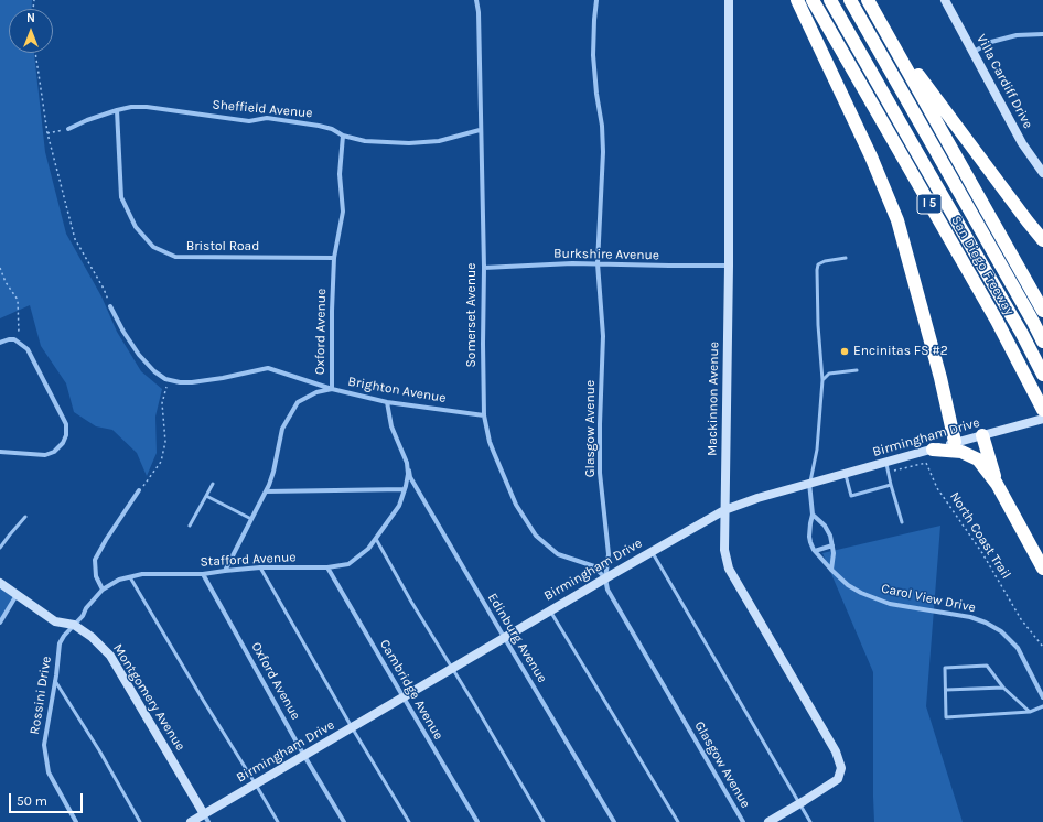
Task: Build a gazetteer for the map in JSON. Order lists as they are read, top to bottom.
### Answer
{
  "streets": {
    "highway": ["I 5", "San Diego Freeway"],
    "street": [
      "Villa Cardiff Drive",
      "Sheffield Avenue",
      "Bristol Road",
      "Burkshire Avenue",
      "Somerset Avenue",
      "Oxford Avenue",
      "Brighton Avenue",
      "Mackinnon Avenue",
      "Glasgow Avenue",
      "Birmingham Drive",
      "Stafford Avenue",
      "Carol View Drive",
      "Edinburg Avenue",
      "Cambridge Avenue",
      "Rossini Drive",
      "Montgomery Avenue"
    ],
    "path": ["North Coast Trail"]
  },
  "crossings": [
    ["Sheffield Avenue", "Bristol Road"],
    ["Sheffield Avenue", "Somerset Avenue"],
    ["Sheffield Avenue", "Oxford Avenue"],
    ["Bristol Road", "Oxford Avenue"],
    ["Burkshire Avenue", "Somerset Avenue"],
    ["Burkshire Avenue", "Mackinnon Avenue"],
    ["Burkshire Avenue", "Glasgow Avenue"],
    ["Somerset Avenue", "Brighton Avenue"],
    ["Somerset Avenue", "Glasgow Avenue"],
    ["Somerset Avenue", "Birmingham Drive"],
    ["Oxford Avenue", "Brighton Avenue"],
    ["Oxford Avenue", "Birmingham Drive"],
    ["Oxford Avenue", "Stafford Avenue"],
    ["Mackinnon Avenue", "Birmingham Drive"],
    ["Glasgow Avenue", "Birmingham Drive"],
    ["Birmingham Drive", "Carol View Drive"],
    ["Birmingham Drive", "Edinburg Avenue"],
    ["Birmingham Drive", "Cambridge Avenue"],
    ["Birmingham Drive", "Montgomery Avenue"],
    ["Stafford Avenue", "Edinburg Avenue"],
    ["Stafford Avenue", "Cambridge Avenue"],
    ["Stafford Avenue", "Rossini Drive"],
    ["Stafford Avenue", "Montgomery Avenue"],
    ["Rossini Drive", "Montgomery Avenue"]
  ],
  "places": ["Encinitas FS #2"],
  "scale_bar": "50 m",
  "north": "top"
}
